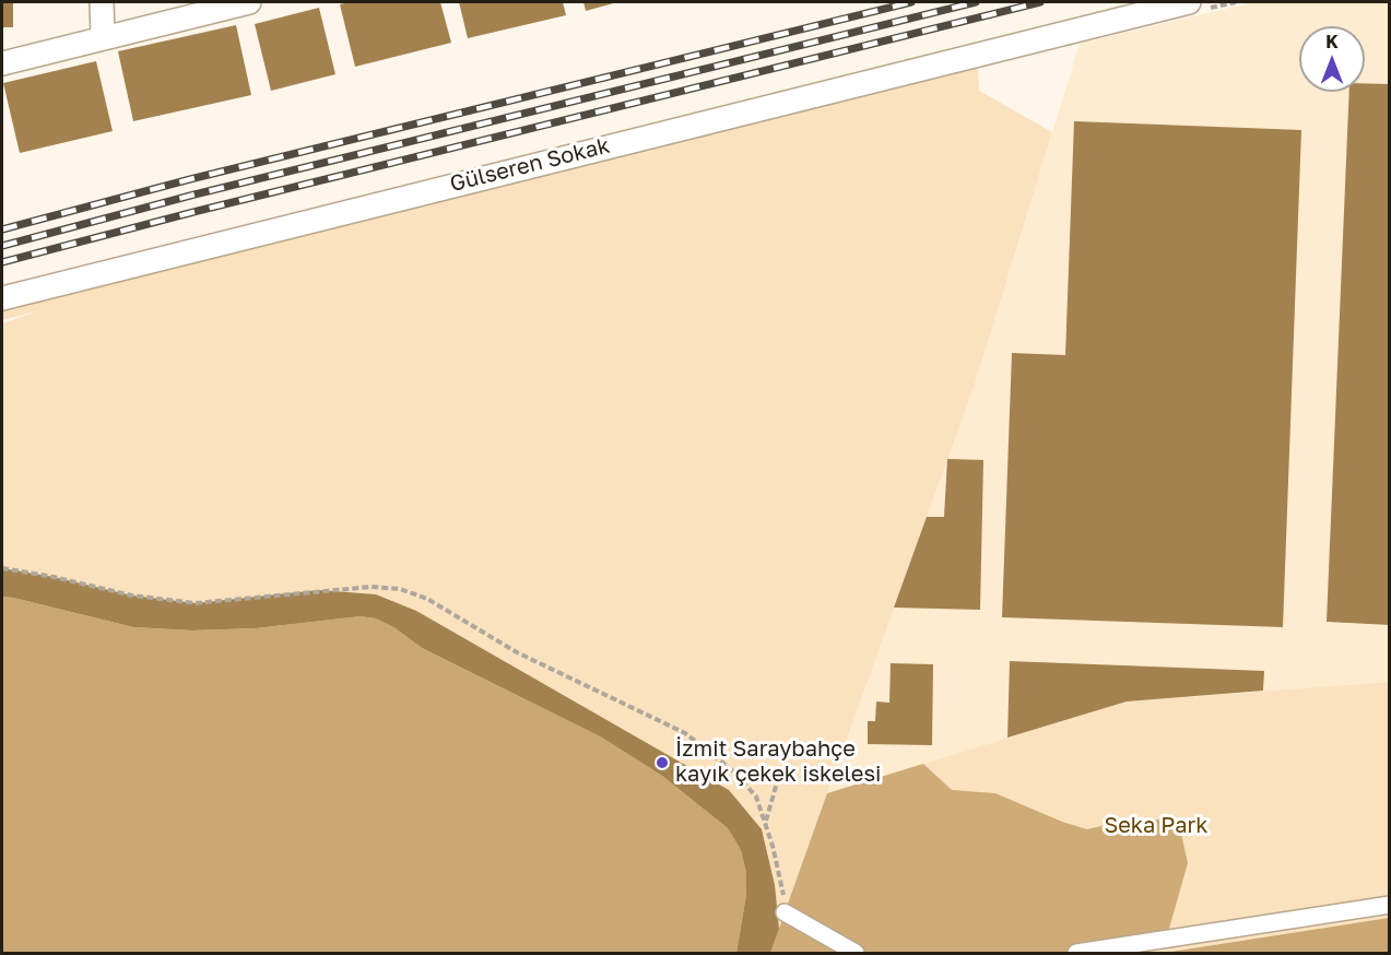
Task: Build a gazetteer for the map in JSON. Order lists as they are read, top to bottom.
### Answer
{
  "streets": {
    "street": ["Gülseren Sokak"]
  },
  "parks": ["Seka Park"],
  "places": ["İzmit Saraybahçe kayık çekek iskelesi"],
  "north": "top"
}
